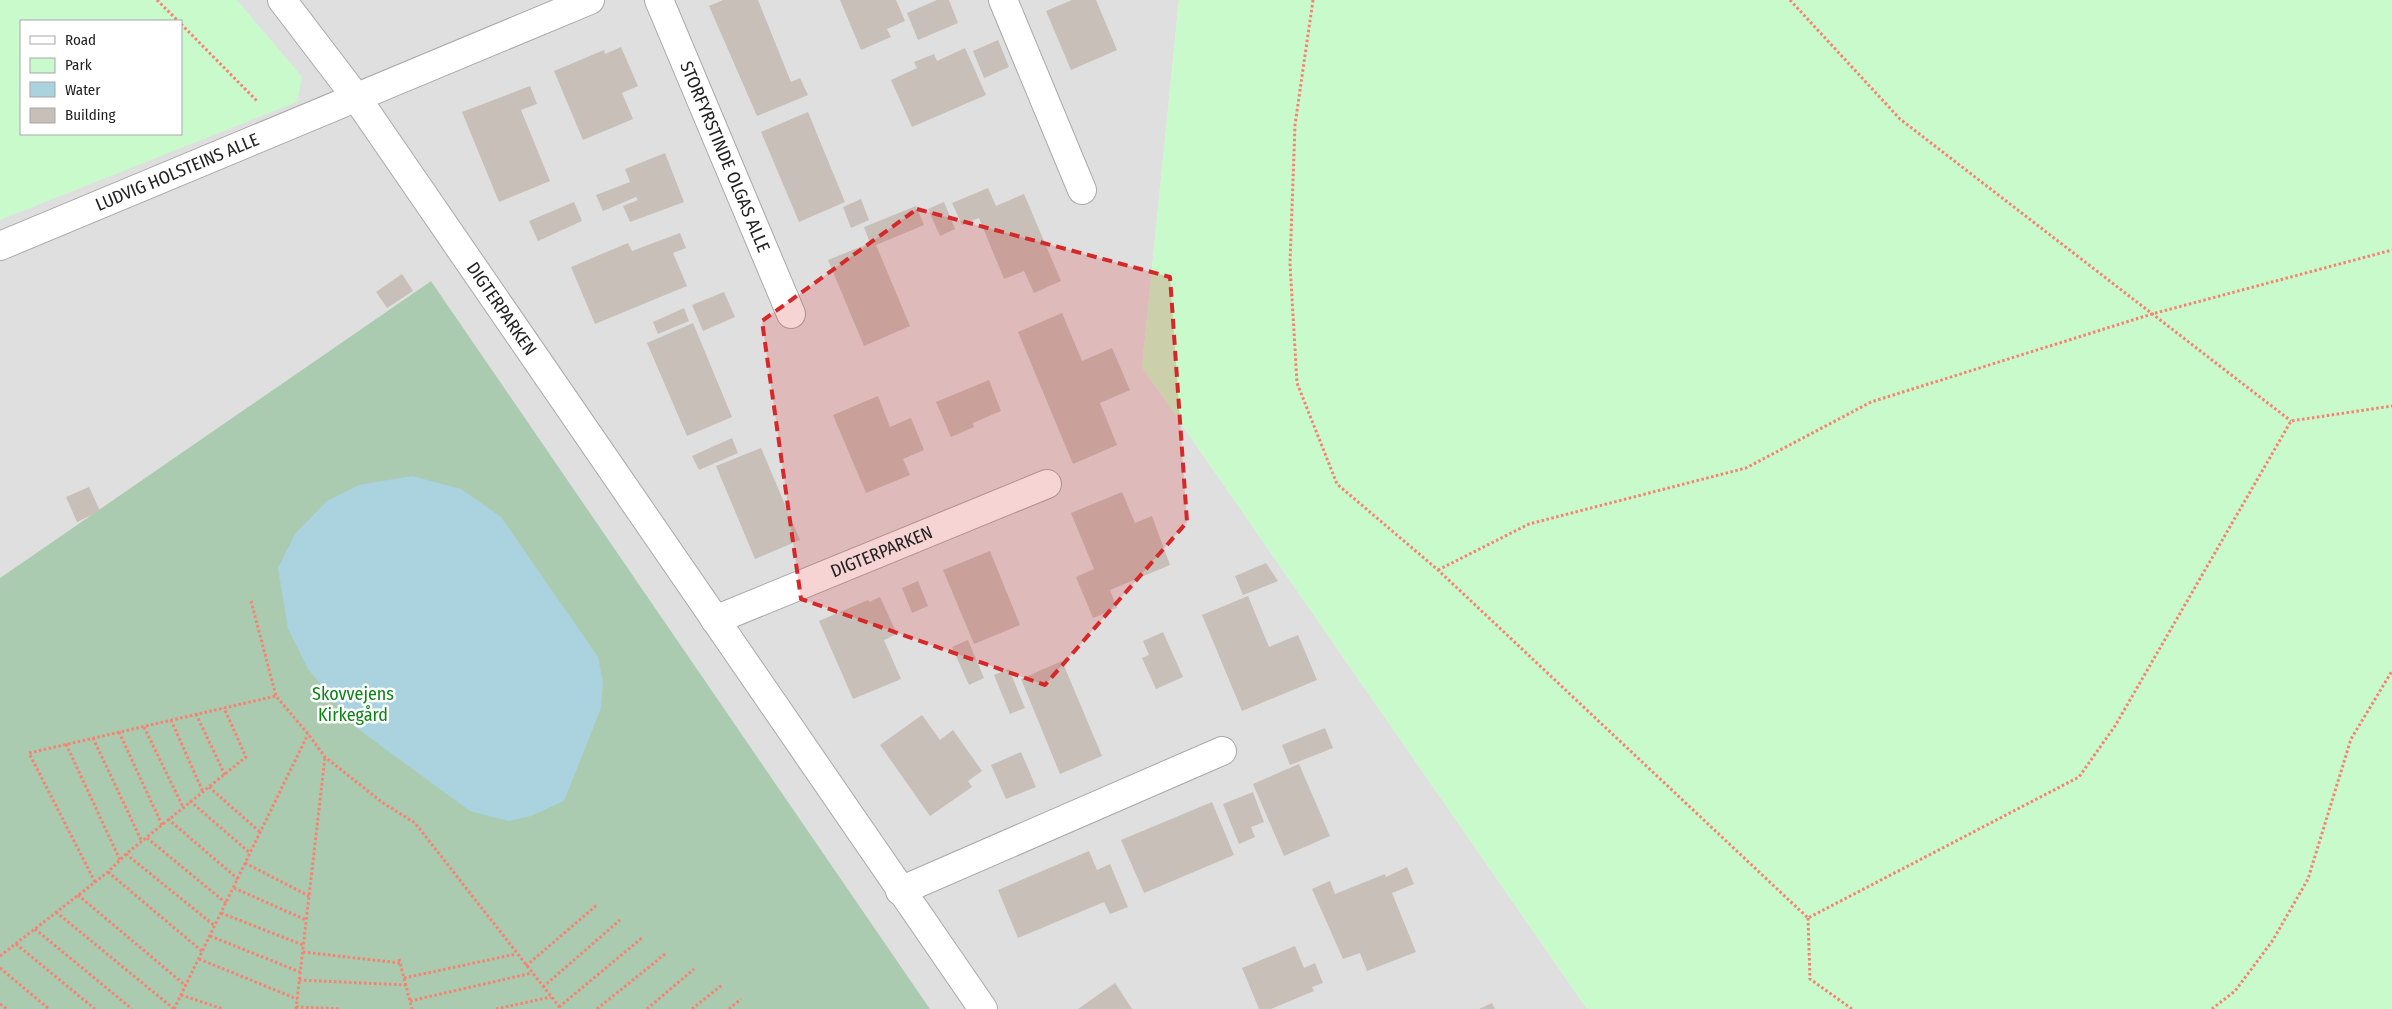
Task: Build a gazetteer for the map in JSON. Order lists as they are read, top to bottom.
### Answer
{
  "streets": {
    "street": ["STORFYRSTINDE OLGAS ALLE", "LUDVIG HOLSTEINS ALLE", "DIGTERPARKEN"]
  },
  "crossings": [
    ["LUDVIG HOLSTEINS ALLE", "DIGTERPARKEN"]
  ],
  "parks": ["Skovvejens Kirkegård"],
  "legend": [
    "Road",
    "Park",
    "Water",
    "Building"
  ]
}
